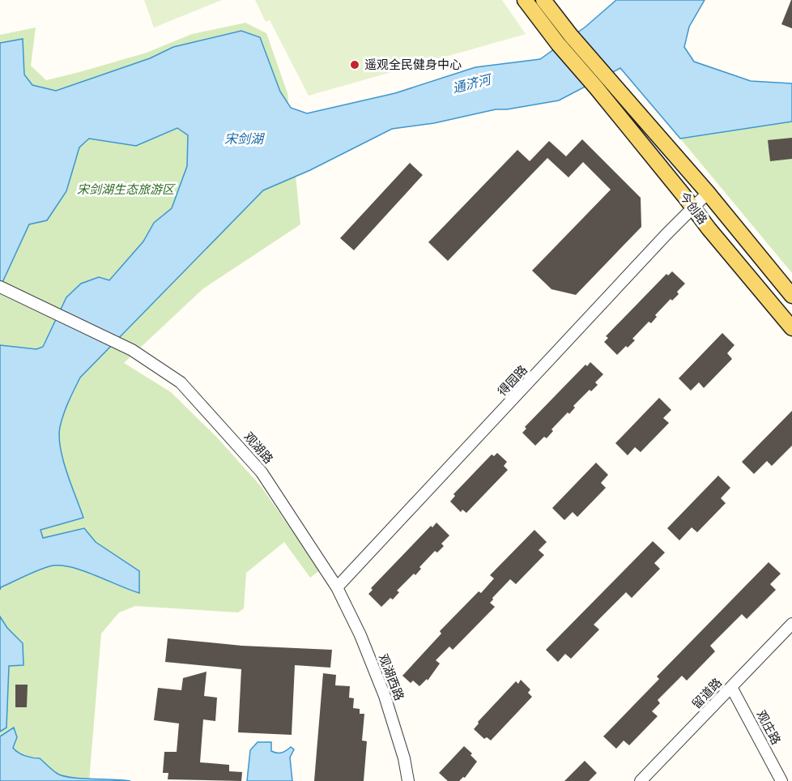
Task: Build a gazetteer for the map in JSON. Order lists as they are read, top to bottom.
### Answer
{
  "streets": {
    "main road": ["今创路"],
    "street": [
      "得园路",
      "观湖路",
      "观湖西路",
      "留道路",
      "观庄路"
    ]
  },
  "crossings": [
    ["今创路", "得园路"],
    ["得园路", "观湖路"],
    ["得园路", "观湖西路"],
    ["观湖路", "观湖西路"],
    ["留道路", "观庄路"]
  ],
  "water": ["通济河", "宋剑湖"],
  "parks": ["宋剑湖生态旅游区"],
  "places": ["遥观全民健身中心"]
}
